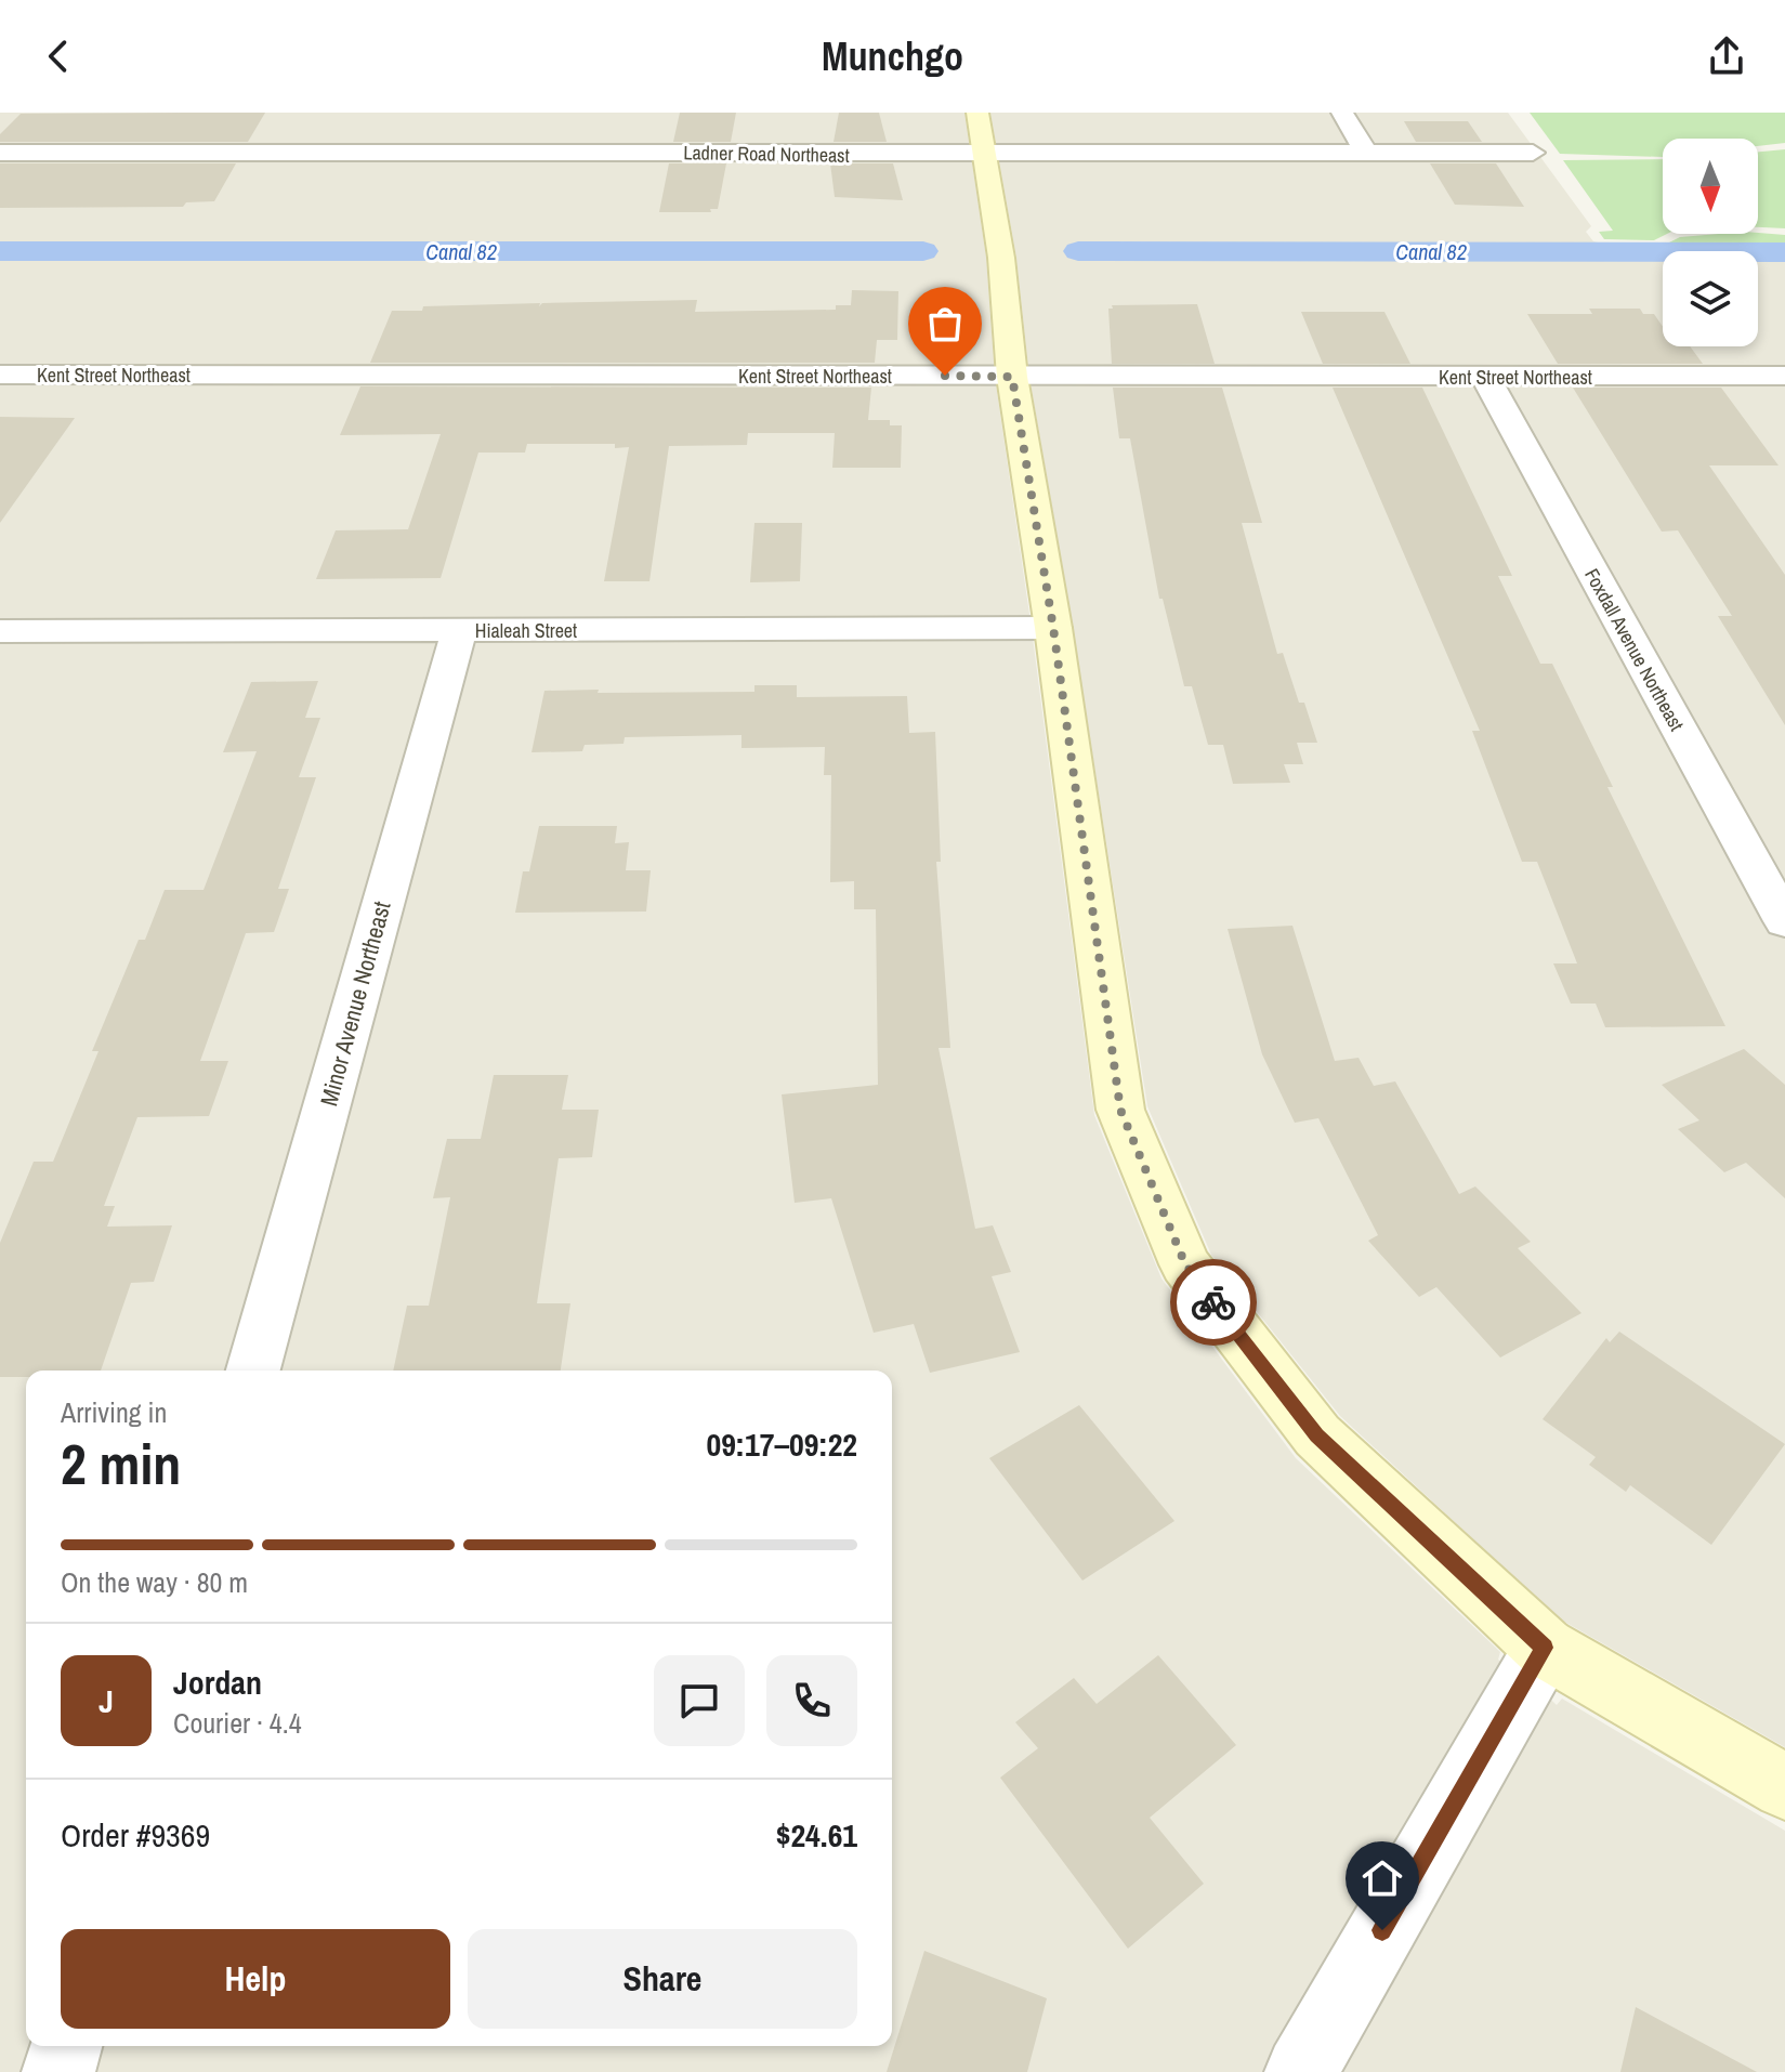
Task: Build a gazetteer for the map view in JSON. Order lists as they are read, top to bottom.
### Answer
{
  "streets": {
    "street": [
      "Ladner Road Northeast",
      "Kent Street Northeast",
      "Hialeah Street",
      "Foxdall Avenue Northeast",
      "Minor Avenue Northeast"
    ]
  },
  "crossings": [
    ["Kent Street Northeast", "Foxdall Avenue Northeast"],
    ["Hialeah Street", "Minor Avenue Northeast"]
  ],
  "water": ["Canal 82"],
  "north": "bottom",
  "page": {
    "header": "Munchgo",
    "heading": ["2 min", "Arriving in", "09:17–09:22"],
    "panel": [
      "Jordan",
      "Courier · 4.4",
      "Order #9369",
      "$24.61"
    ],
    "bar": "On the way · 80 m",
    "round": "J",
    "buttons": ["Help", "Share"]
  }
}
